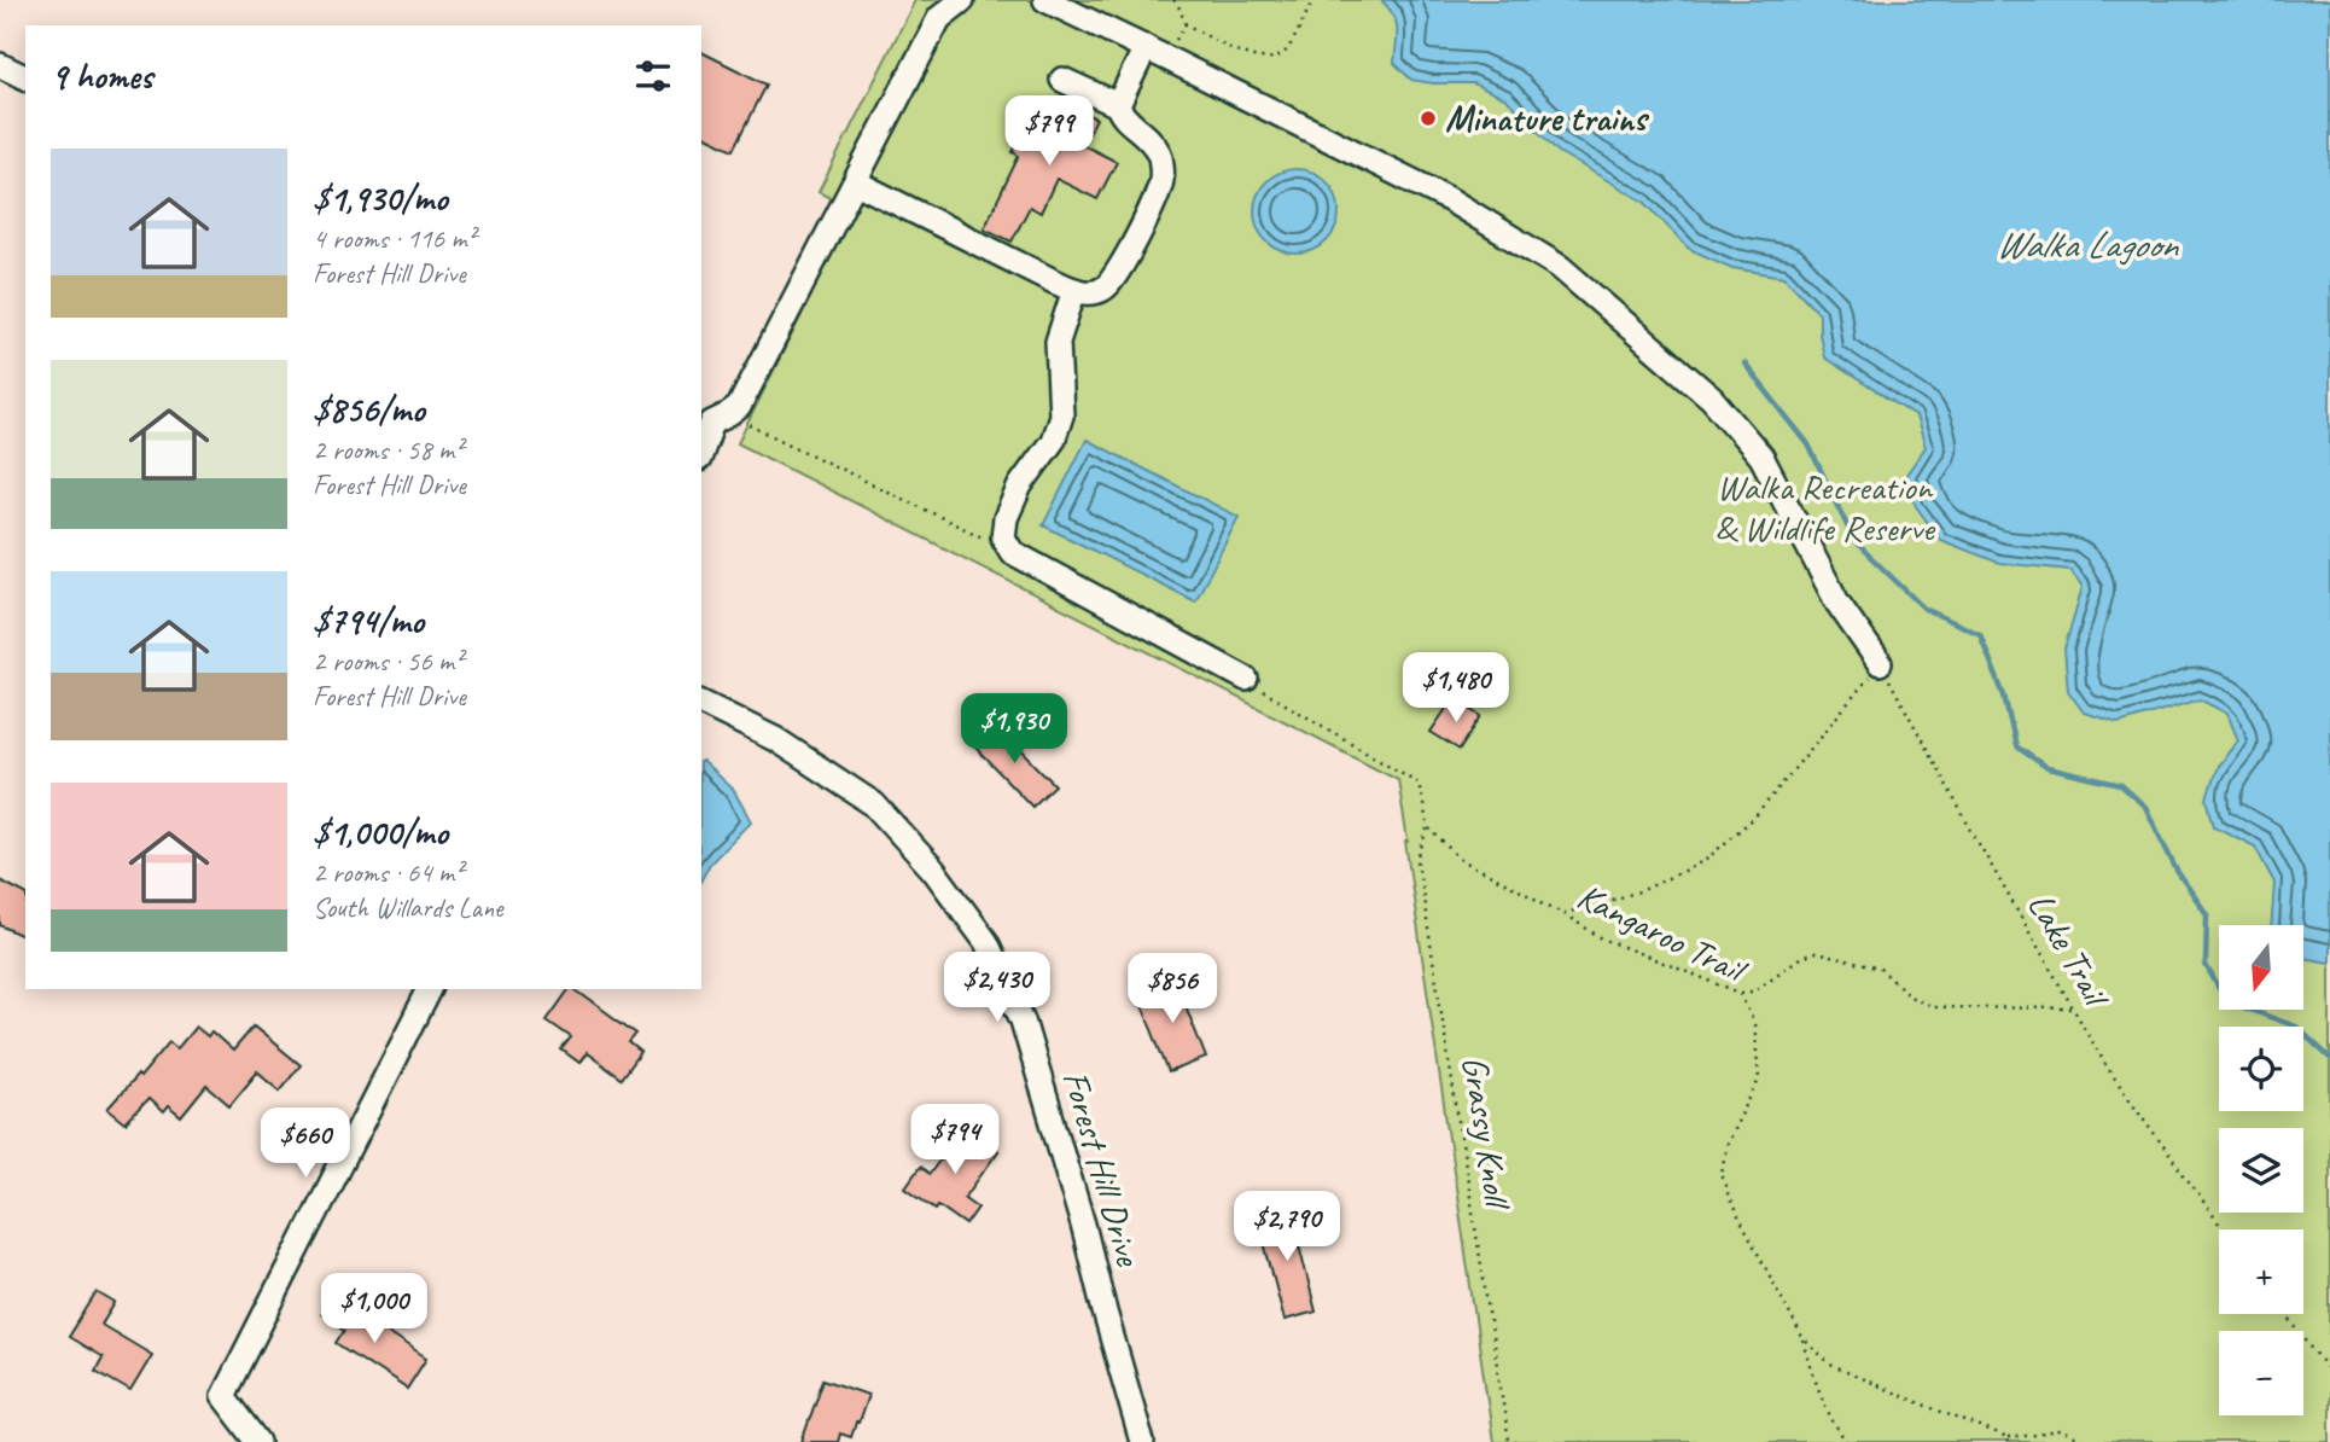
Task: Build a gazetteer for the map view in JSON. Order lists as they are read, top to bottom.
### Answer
{
  "streets": {
    "street": ["Forest Hill Drive"],
    "path": ["Kangaroo Trail", "Lake Trail", "Grassy Knoll"]
  },
  "crossings": [
    ["Kangaroo Trail", "Grassy Knoll"]
  ],
  "water": ["Walka Lagoon"],
  "parks": ["Walka Recreation & Wildlife Reserve"],
  "places": ["Minature trains"],
  "north": "bottom",
  "page": {
    "heading": "9 homes",
    "price": [
      "$799",
      "$1,480",
      "$1,930",
      "$2,430",
      "$856",
      "$794",
      "$660",
      "$2,790",
      "$1,000"
    ],
    "list": [
      {
        "name": "$1,930/mo",
        "note": "4 rooms · 116 m² · Forest Hill Drive"
      },
      {
        "name": "$856/mo",
        "note": "2 rooms · 58 m² · Forest Hill Drive"
      },
      {
        "name": "$794/mo",
        "note": "2 rooms · 56 m² · Forest Hill Drive"
      },
      {
        "name": "$1,000/mo",
        "note": "2 rooms · 64 m² · South Willards Lane"
      }
    ],
    "map_buttons": ["+", "−"]
  }
}
